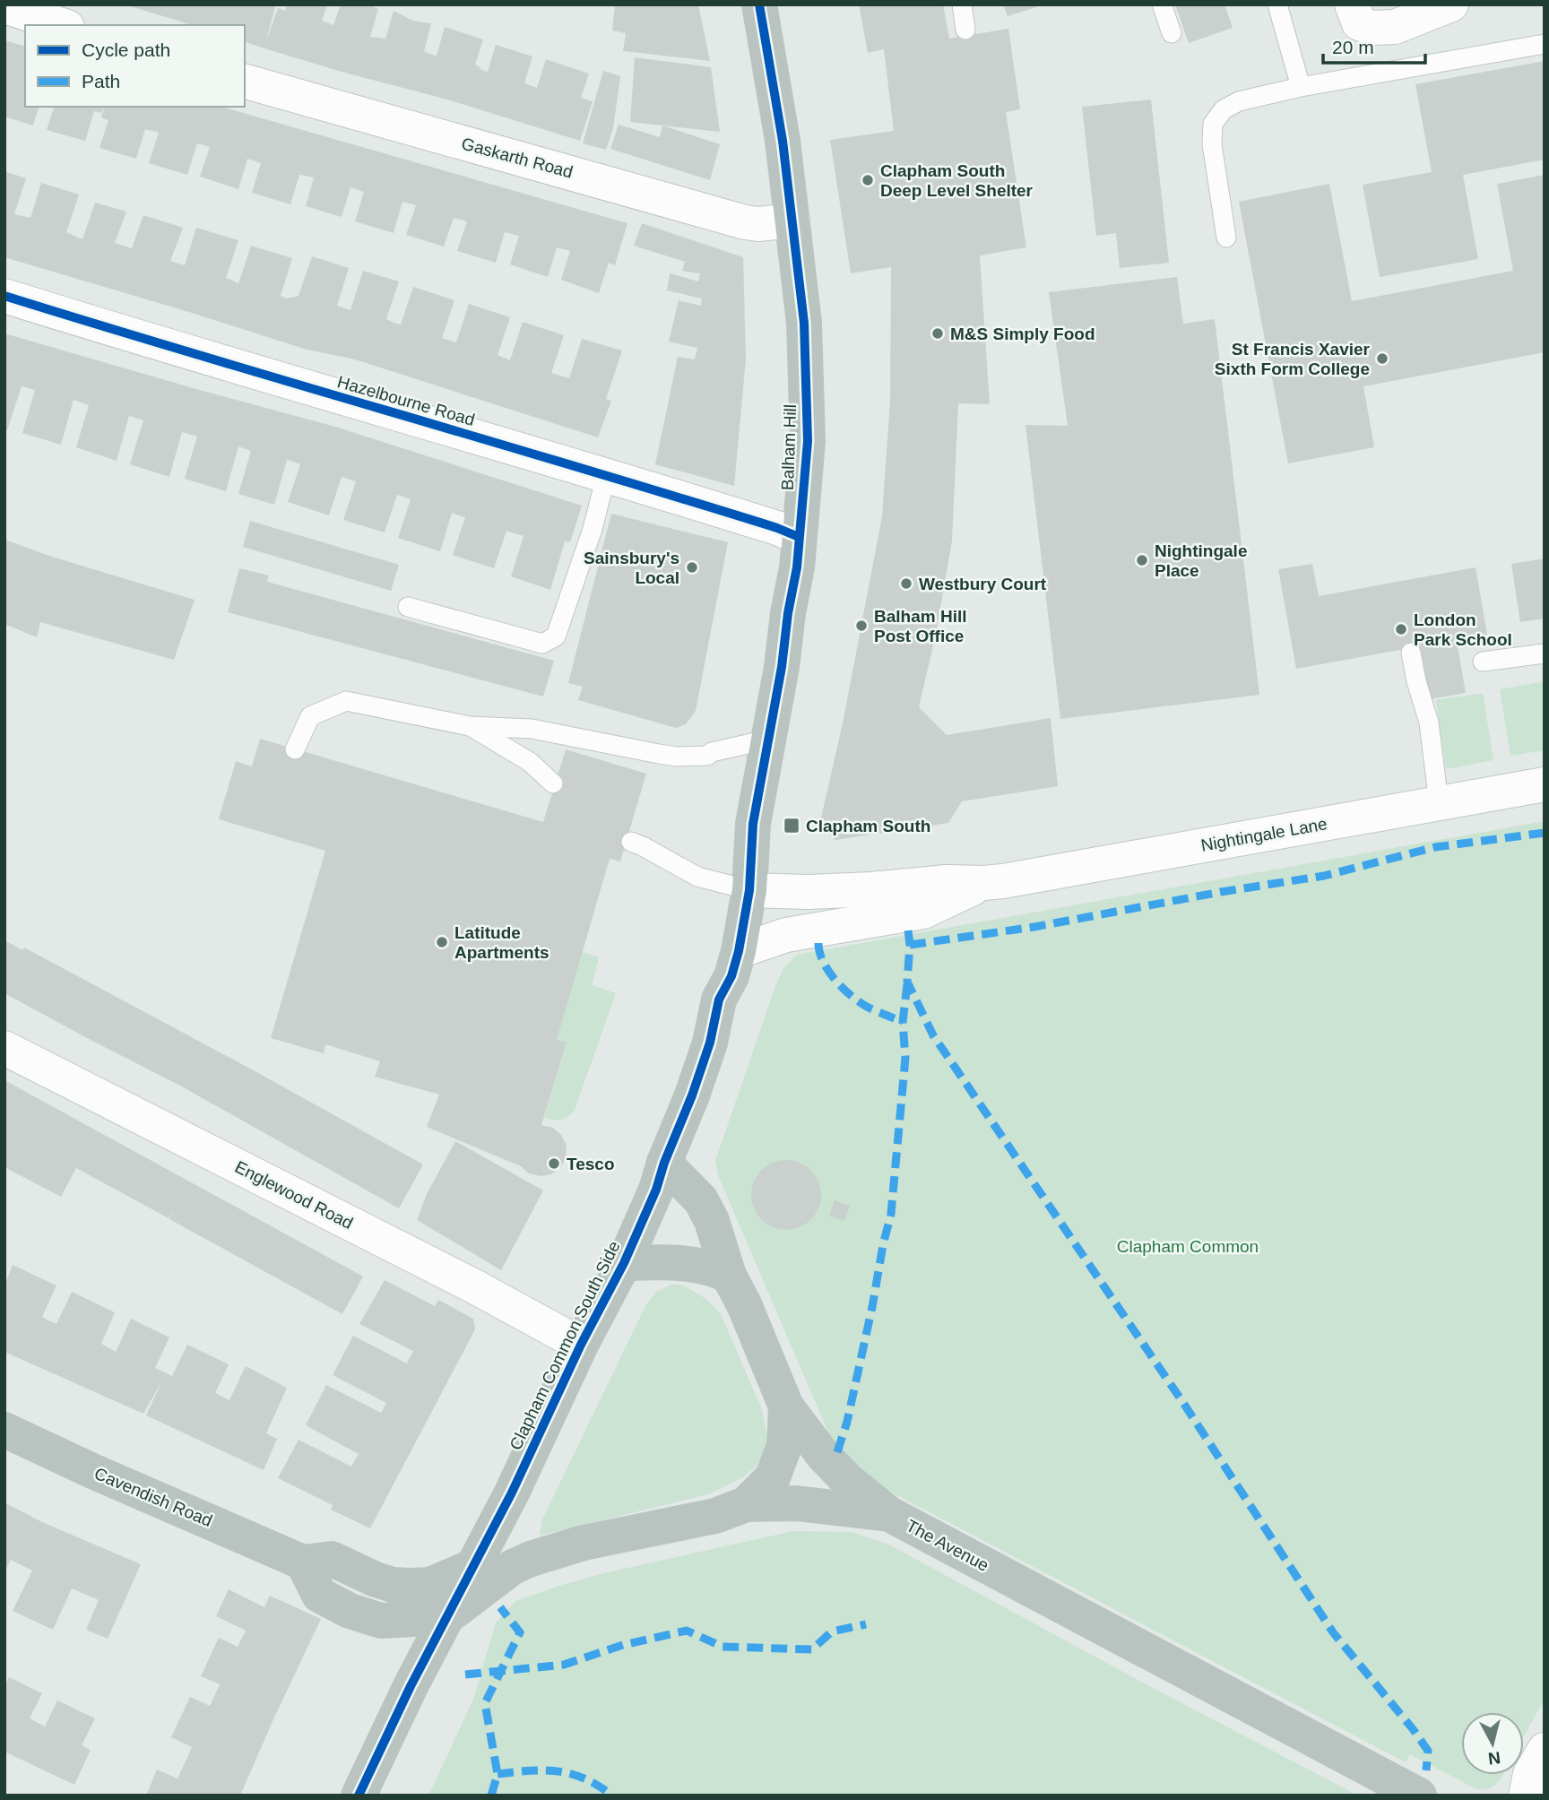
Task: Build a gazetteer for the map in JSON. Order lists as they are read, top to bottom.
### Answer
{
  "streets": {
    "highway": [
      "Balham Hill",
      "Clapham Common South Side",
      "Cavendish Road",
      "The Avenue"
    ],
    "street": [
      "Gaskarth Road",
      "Hazelbourne Road",
      "Nightingale Lane",
      "Englewood Road"
    ]
  },
  "crossings": [
    ["Gaskarth Road", "Balham Hill"],
    ["Hazelbourne Road", "Balham Hill"],
    ["Balham Hill", "Nightingale Lane"],
    ["Balham Hill", "Clapham Common South Side"],
    ["Nightingale Lane", "Clapham Common South Side"],
    ["Englewood Road", "Clapham Common South Side"],
    ["Clapham Common South Side", "Cavendish Road"],
    ["Clapham Common South Side", "The Avenue"]
  ],
  "parks": ["Clapham Common"],
  "places": {
    "other": [
      "Clapham South Deep Level Shelter",
      "M&S Simply Food",
      "St Francis Xavier Sixth Form College",
      "Nightingale Place",
      "Sainsbury's Local",
      "Westbury Court",
      "Balham Hill Post Office",
      "London Park School",
      "Latitude Apartments",
      "Tesco"
    ],
    "transit": ["Clapham South"]
  },
  "legend": ["Cycle path", "Path"],
  "scale_bar": "20 m",
  "north": "bottom"
}
